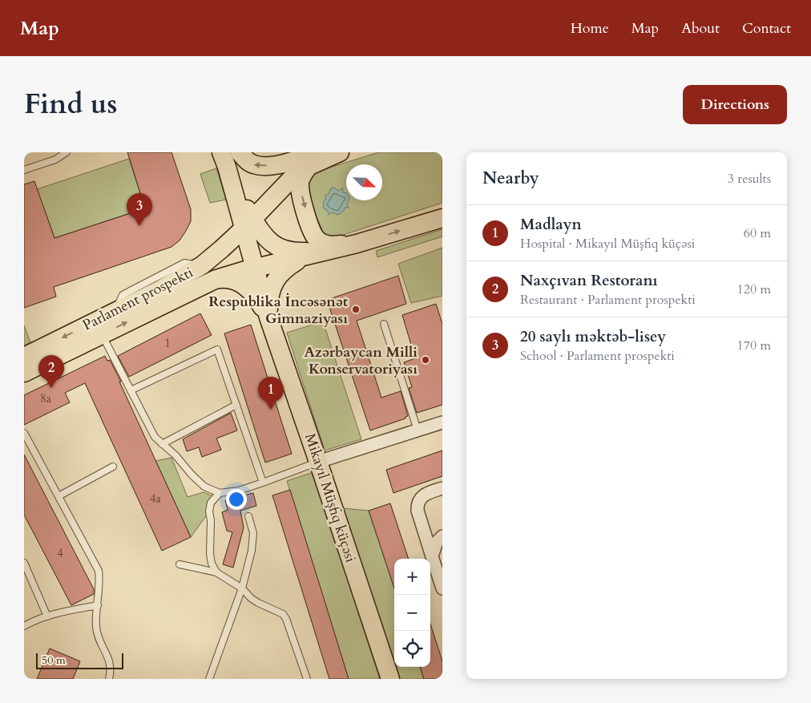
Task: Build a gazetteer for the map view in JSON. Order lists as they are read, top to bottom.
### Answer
{
  "streets": {
    "main road": ["Parlament prospekti", "Mikayıl Müşfiq küçəsi"]
  },
  "places": ["Respublika İncəsənət Gimnaziyası", "Azərbaycan Milli Konservatoriyası"],
  "house_numbers": [
    "1",
    "8a",
    "4a",
    "4"
  ],
  "scale_bar": "50 m",
  "north": "bottom right",
  "page": {
    "header": "Map",
    "nav": [
      "Home",
      "Map",
      "About",
      "Contact"
    ],
    "title": "Find us",
    "buttons": "Directions",
    "heading": ["Nearby", "3 results"],
    "pins": ["3", "2", "1"],
    "list": [
      {
        "mark": "1",
        "name": "Madlayn",
        "note": "Hospital · Mikayıl Müşfiq küçəsi",
        "value": "60 m"
      },
      {
        "mark": "2",
        "name": "Naxçıvan Restoranı",
        "note": "Restaurant · Parlament prospekti",
        "value": "120 m"
      },
      {
        "mark": "3",
        "name": "20 saylı məktəb-lisey",
        "note": "School · Parlament prospekti",
        "value": "170 m"
      }
    ],
    "map_buttons": ["+", "−"],
    "scale": "50 m"
  }
}
